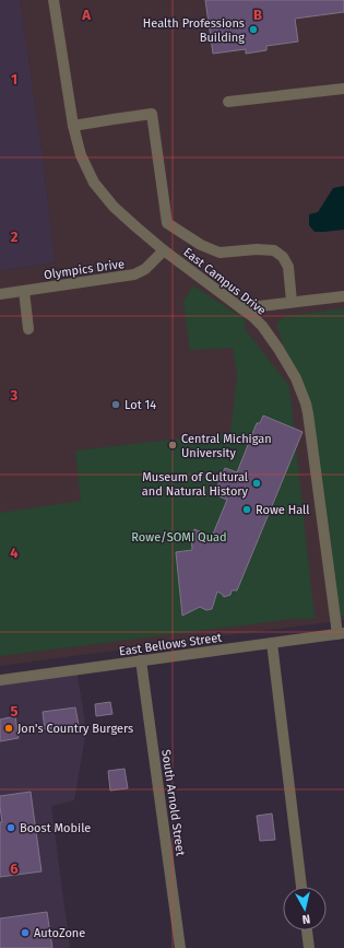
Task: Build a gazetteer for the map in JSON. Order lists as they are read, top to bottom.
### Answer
{
  "streets": {
    "street": [
      "Olympics Drive",
      "East Campus Drive",
      "East Bellows Street",
      "South Arnold Street"
    ]
  },
  "crossings": [
    ["Olympics Drive", "East Campus Drive"],
    ["East Campus Drive", "East Bellows Street"],
    ["East Bellows Street", "South Arnold Street"]
  ],
  "parks": ["Rowe/SOMI Quad"],
  "places": [
    "Health Professions Building",
    "Lot 14",
    "Central Michigan University",
    "Museum of Cultural and Natural History",
    "Rowe Hall",
    "Jon's Country Burgers",
    "Boost Mobile",
    "AutoZone"
  ],
  "north": "bottom",
  "grid": {
    "columns": ["A", "B"],
    "rows": [
      "1",
      "2",
      "3",
      "4",
      "5",
      "6"
    ]
  }
}
